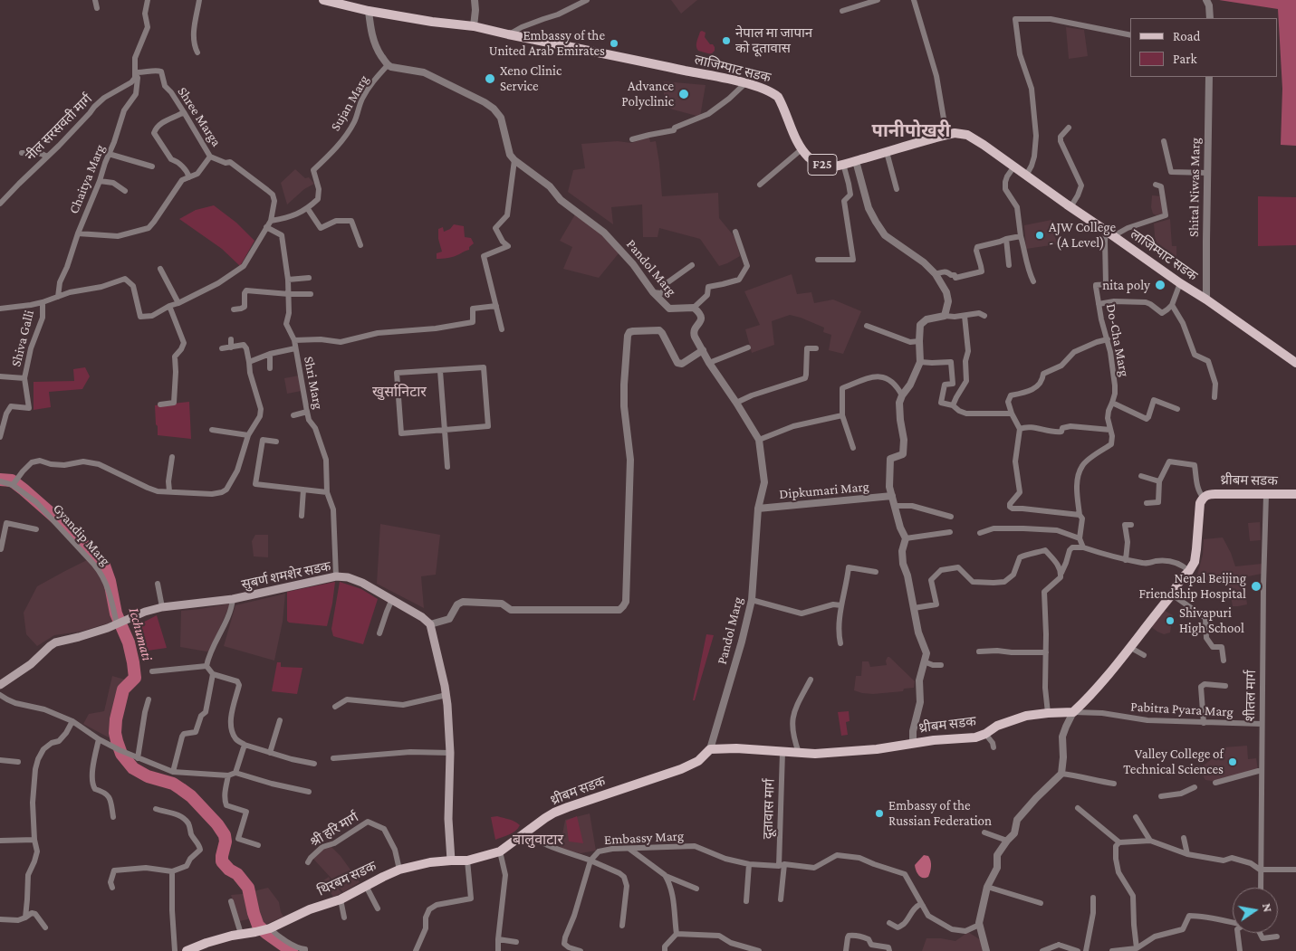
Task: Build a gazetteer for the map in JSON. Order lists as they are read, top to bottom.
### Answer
{
  "streets": {
    "main road": [
      "लाजिम्पाट सडक",
      "F25",
      "थ्रीबम सडक",
      "सुबर्ण शमशेर सडक",
      "थिरबम सडक"
    ],
    "street": [
      "Sujan Marg",
      "Shree Marga",
      "नील सरसवती मार्ग",
      "Chaitya Marg",
      "Shital Niwas Marg",
      "Pandol Marg",
      "Shiva Galli",
      "Do-Cha Marg",
      "Shri Marg",
      "Dipkumari Marg",
      "Gyandip Marg",
      "शीतल मार्ग",
      "Pabitra Pyara Marg",
      "दूतावास मार्ग",
      "श्री हरि मार्ग",
      "Embassy Marg"
    ]
  },
  "crossings": [
    ["लाजिम्पाट सडक", "Shital Niwas Marg"],
    ["लाजिम्पाट सडक", "Do-Cha Marg"],
    ["Shree Marga", "नील सरसवती मार्ग"],
    ["Shree Marga", "Chaitya Marg"],
    ["नील सरसवती मार्ग", "Chaitya Marg"],
    ["Pandol Marg", "थ्रीबम सडक"],
    ["Pandol Marg", "Dipkumari Marg"],
    ["Shri Marg", "सुबर्ण शमशेर सडक"],
    ["थ्रीबम सडक", "शीतल मार्ग"],
    ["थ्रीबम सडक", "Pabitra Pyara Marg"],
    ["थ्रीबम सडक", "दूतावास मार्ग"],
    ["थ्रीबम सडक", "Embassy Marg"],
    ["थ्रीबम सडक", "थिरबम सडक"],
    ["Gyandip Marg", "सुबर्ण शमशेर सडक"],
    ["शीतल मार्ग", "Pabitra Pyara Marg"],
    ["दूतावास मार्ग", "Embassy Marg"],
    ["श्री हरि मार्ग", "थिरबम सडक"]
  ],
  "districts": ["पानीपोखरी", "खुर्सानिटार", "बालुवाटार"],
  "water": ["Icchumati"],
  "places": [
    "नेपाल मा जापान को दूतावास",
    "Embassy of the United Arab Emirates",
    "Xeno Clinic Service",
    "Advance Polyclinic",
    "AJW College - (A Level)",
    "nita poly",
    "Nepal Beijing Friendship Hospital",
    "Shivapuri High School",
    "Valley College of Technical Sciences",
    "Embassy of the Russian Federation"
  ],
  "legend": ["Road", "Park"],
  "north": "right"
}
